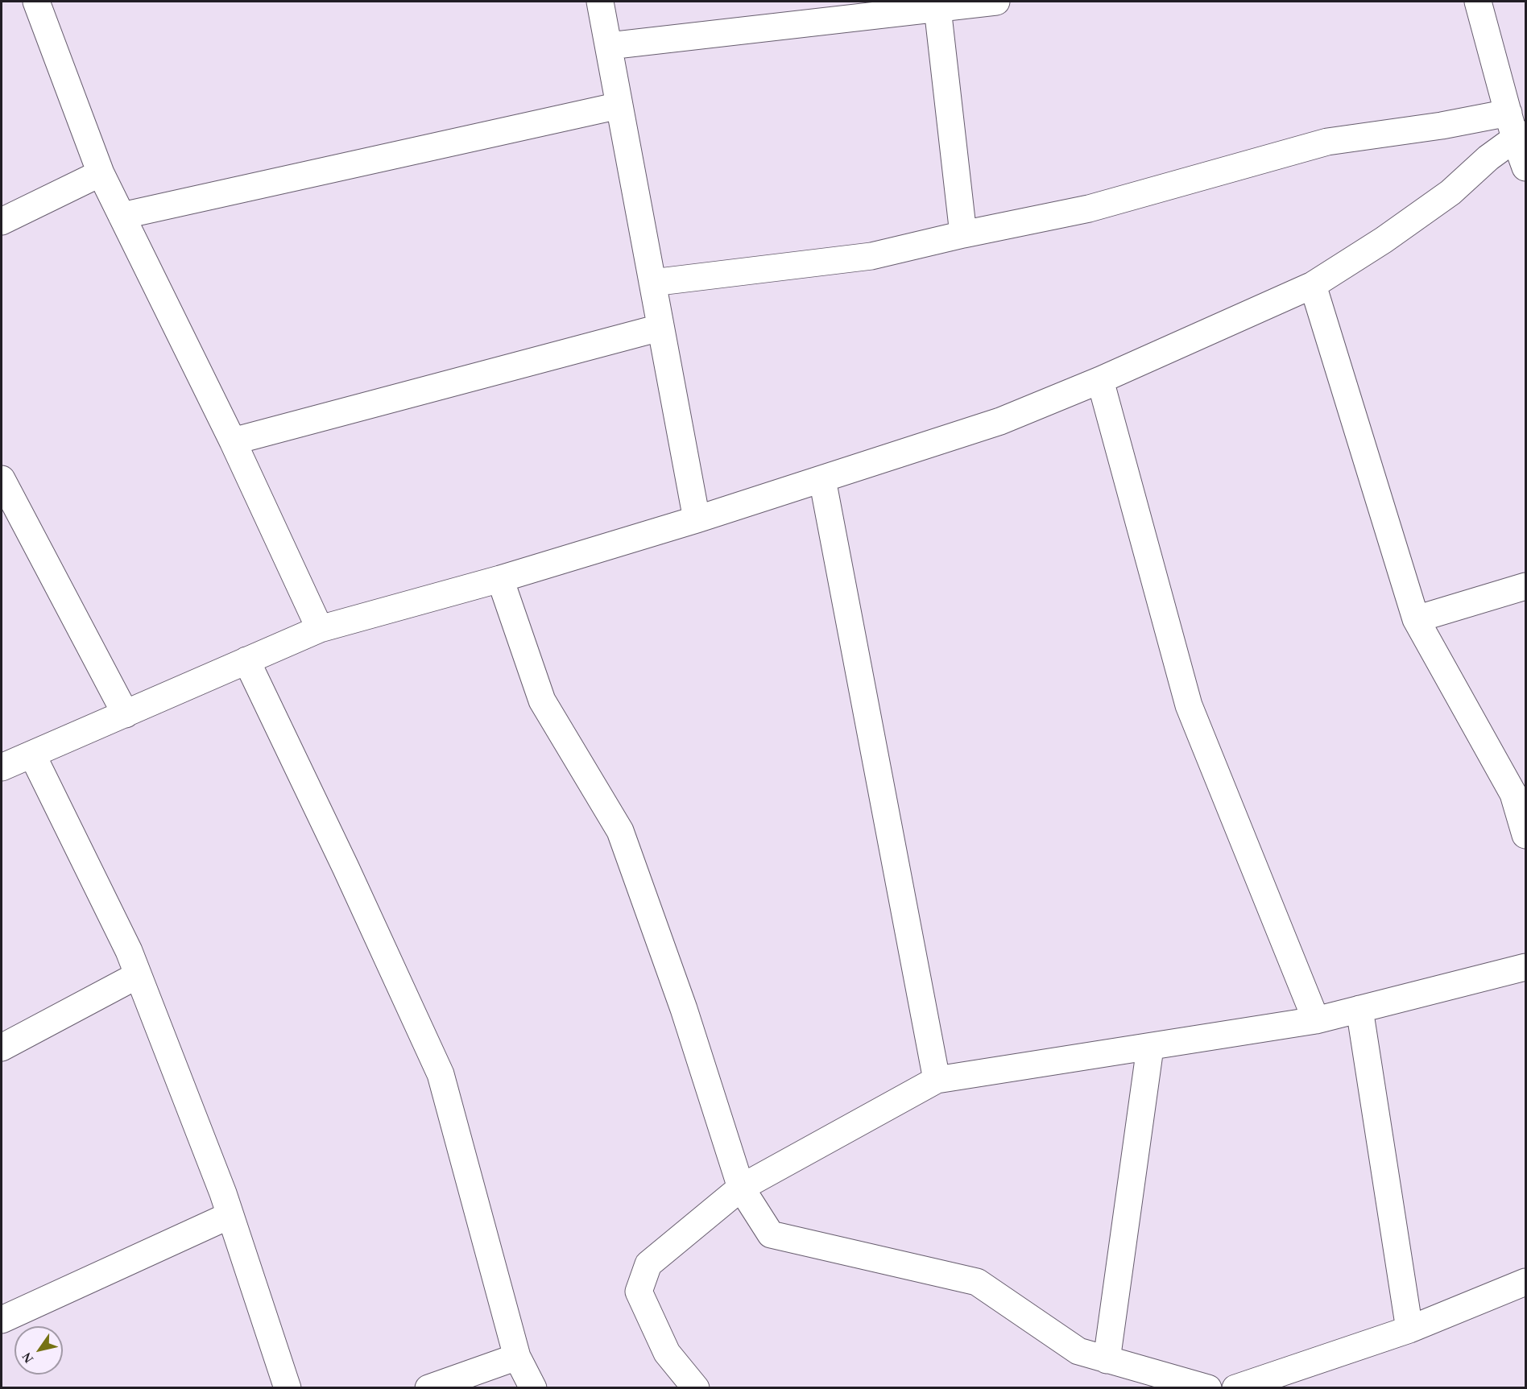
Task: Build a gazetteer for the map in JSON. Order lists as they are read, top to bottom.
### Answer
{
  "north": "bottom left"
}
